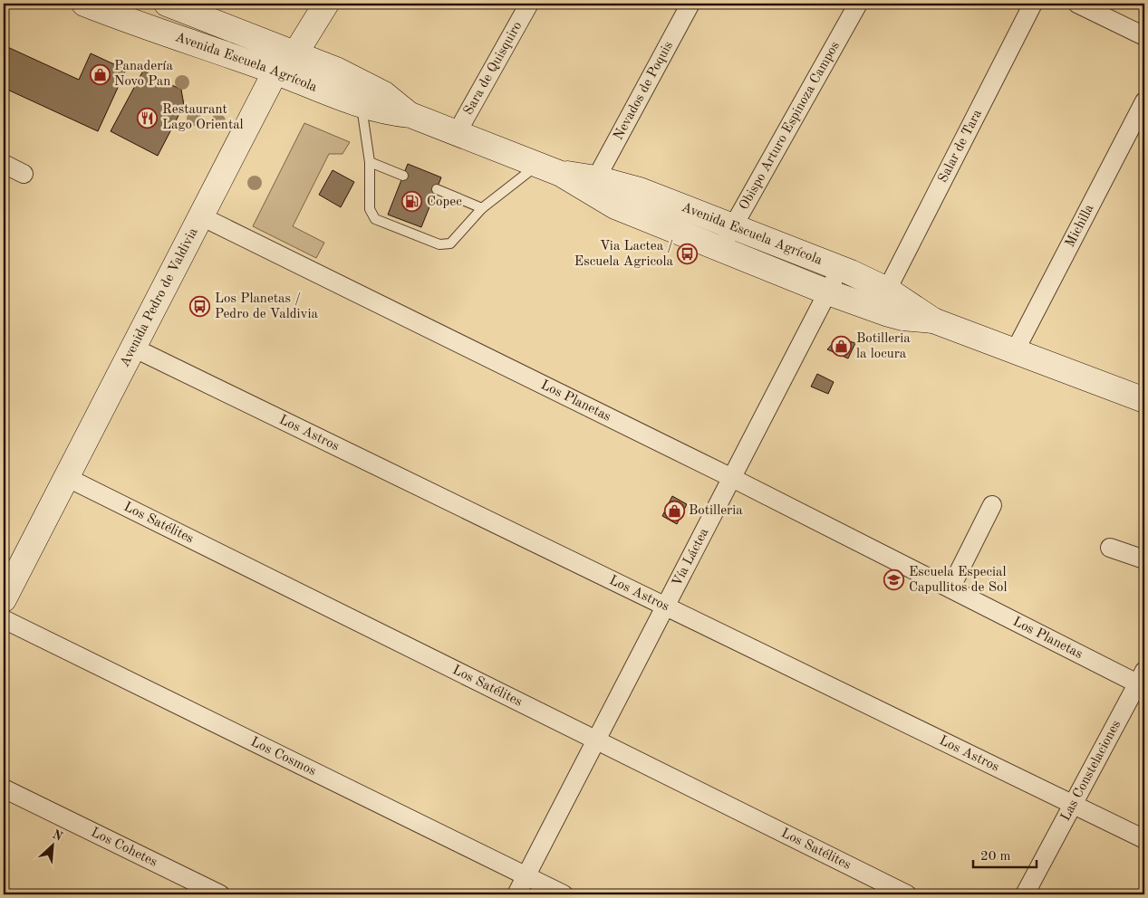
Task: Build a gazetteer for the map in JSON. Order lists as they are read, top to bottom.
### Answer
{
  "streets": {
    "main road": ["Avenida Escuela Agrícola", "Avenida Pedro de Valdivia"],
    "street": [
      "Sara de Quisquiro",
      "Nevados de Poquis",
      "Obispo Arturo Espinoza Campos",
      "Salar de Tara",
      "Michilla",
      "Los Planetas",
      "Los Astros",
      "Los Satélites",
      "Vía Láctea",
      "Los Cosmos",
      "Las Constelaciones",
      "Los Cohetes"
    ]
  },
  "crossings": [
    ["Avenida Escuela Agrícola", "Sara de Quisquiro"],
    ["Avenida Escuela Agrícola", "Nevados de Poquis"],
    ["Avenida Escuela Agrícola", "Obispo Arturo Espinoza Campos"],
    ["Avenida Escuela Agrícola", "Salar de Tara"],
    ["Avenida Escuela Agrícola", "Michilla"],
    ["Avenida Escuela Agrícola", "Avenida Pedro de Valdivia"],
    ["Avenida Escuela Agrícola", "Vía Láctea"],
    ["Avenida Pedro de Valdivia", "Los Planetas"],
    ["Avenida Pedro de Valdivia", "Los Astros"],
    ["Avenida Pedro de Valdivia", "Los Satélites"],
    ["Los Planetas", "Vía Láctea"],
    ["Los Planetas", "Las Constelaciones"],
    ["Los Astros", "Vía Láctea"],
    ["Los Astros", "Las Constelaciones"],
    ["Los Satélites", "Vía Láctea"],
    ["Vía Láctea", "Los Cosmos"]
  ],
  "places": {
    "shop": ["Panadería Novo Pan", "Botilleria la locura", "Botilleria"],
    "restaurant": ["Restaurant Lago Oriental"],
    "fuel station": ["Copec"],
    "bus stop": ["Via Lactea / Escuela Agricola", "Los Planetas / Pedro de Valdivia"],
    "school or university": ["Escuela Especial Capullitos de Sol"]
  },
  "scale_bar": "20 m",
  "north": "top right"
}
